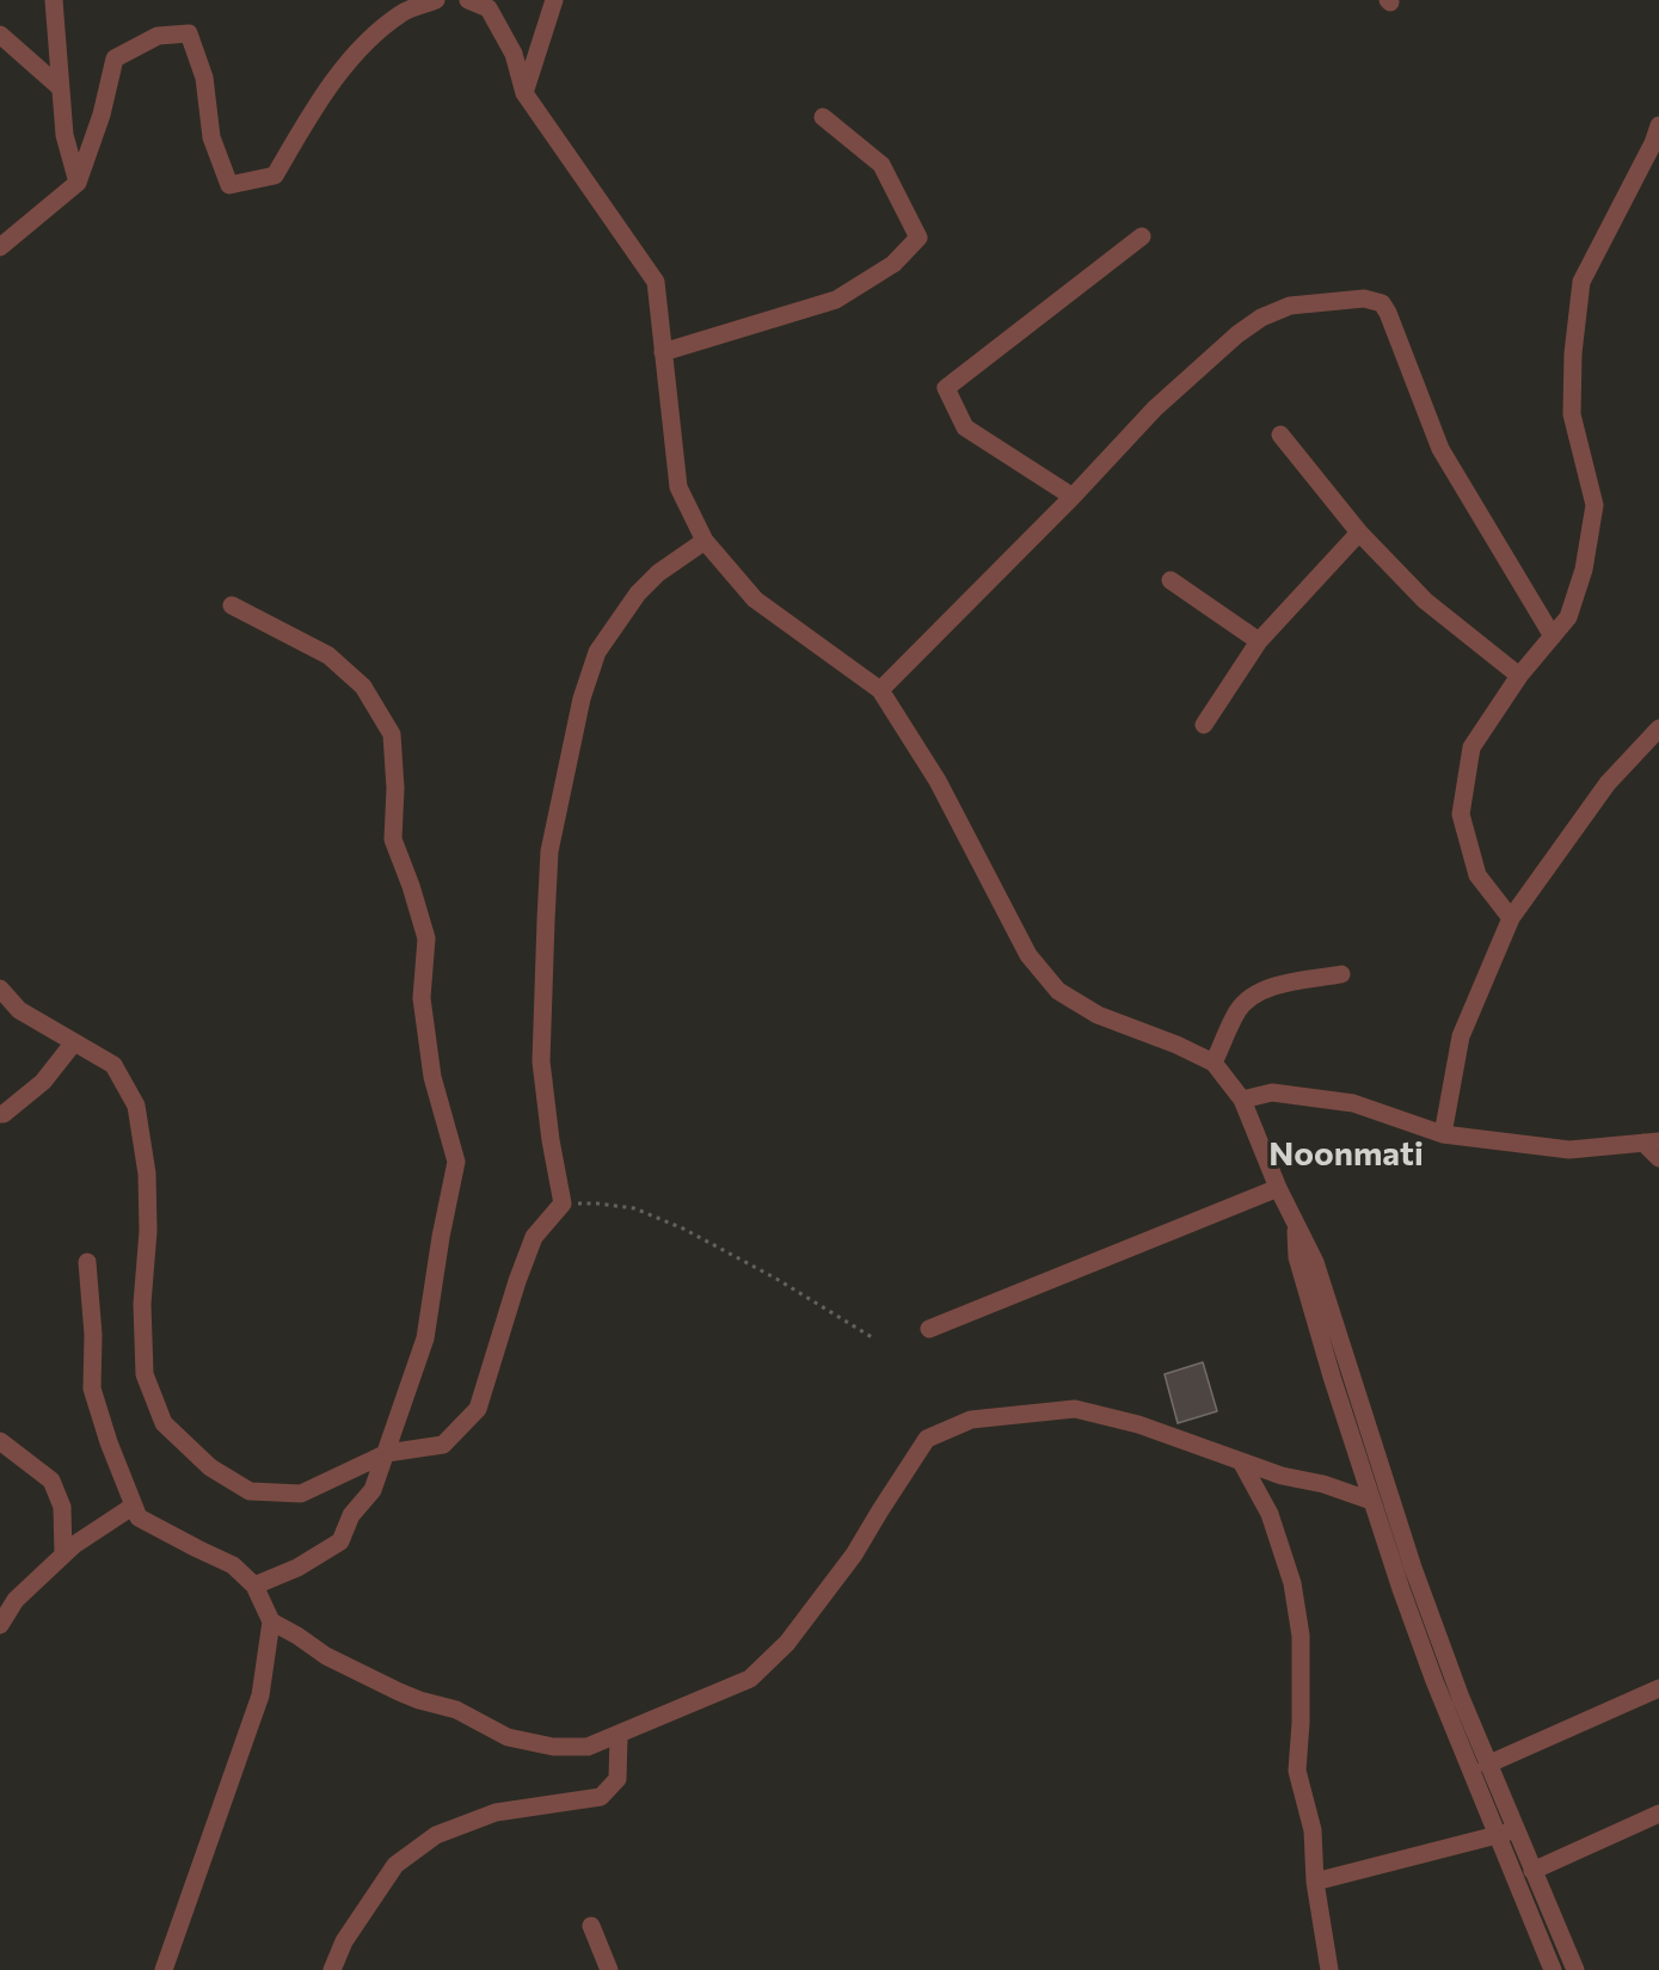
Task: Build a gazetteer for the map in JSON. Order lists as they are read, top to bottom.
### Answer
{
  "districts": ["Noonmati"]
}
